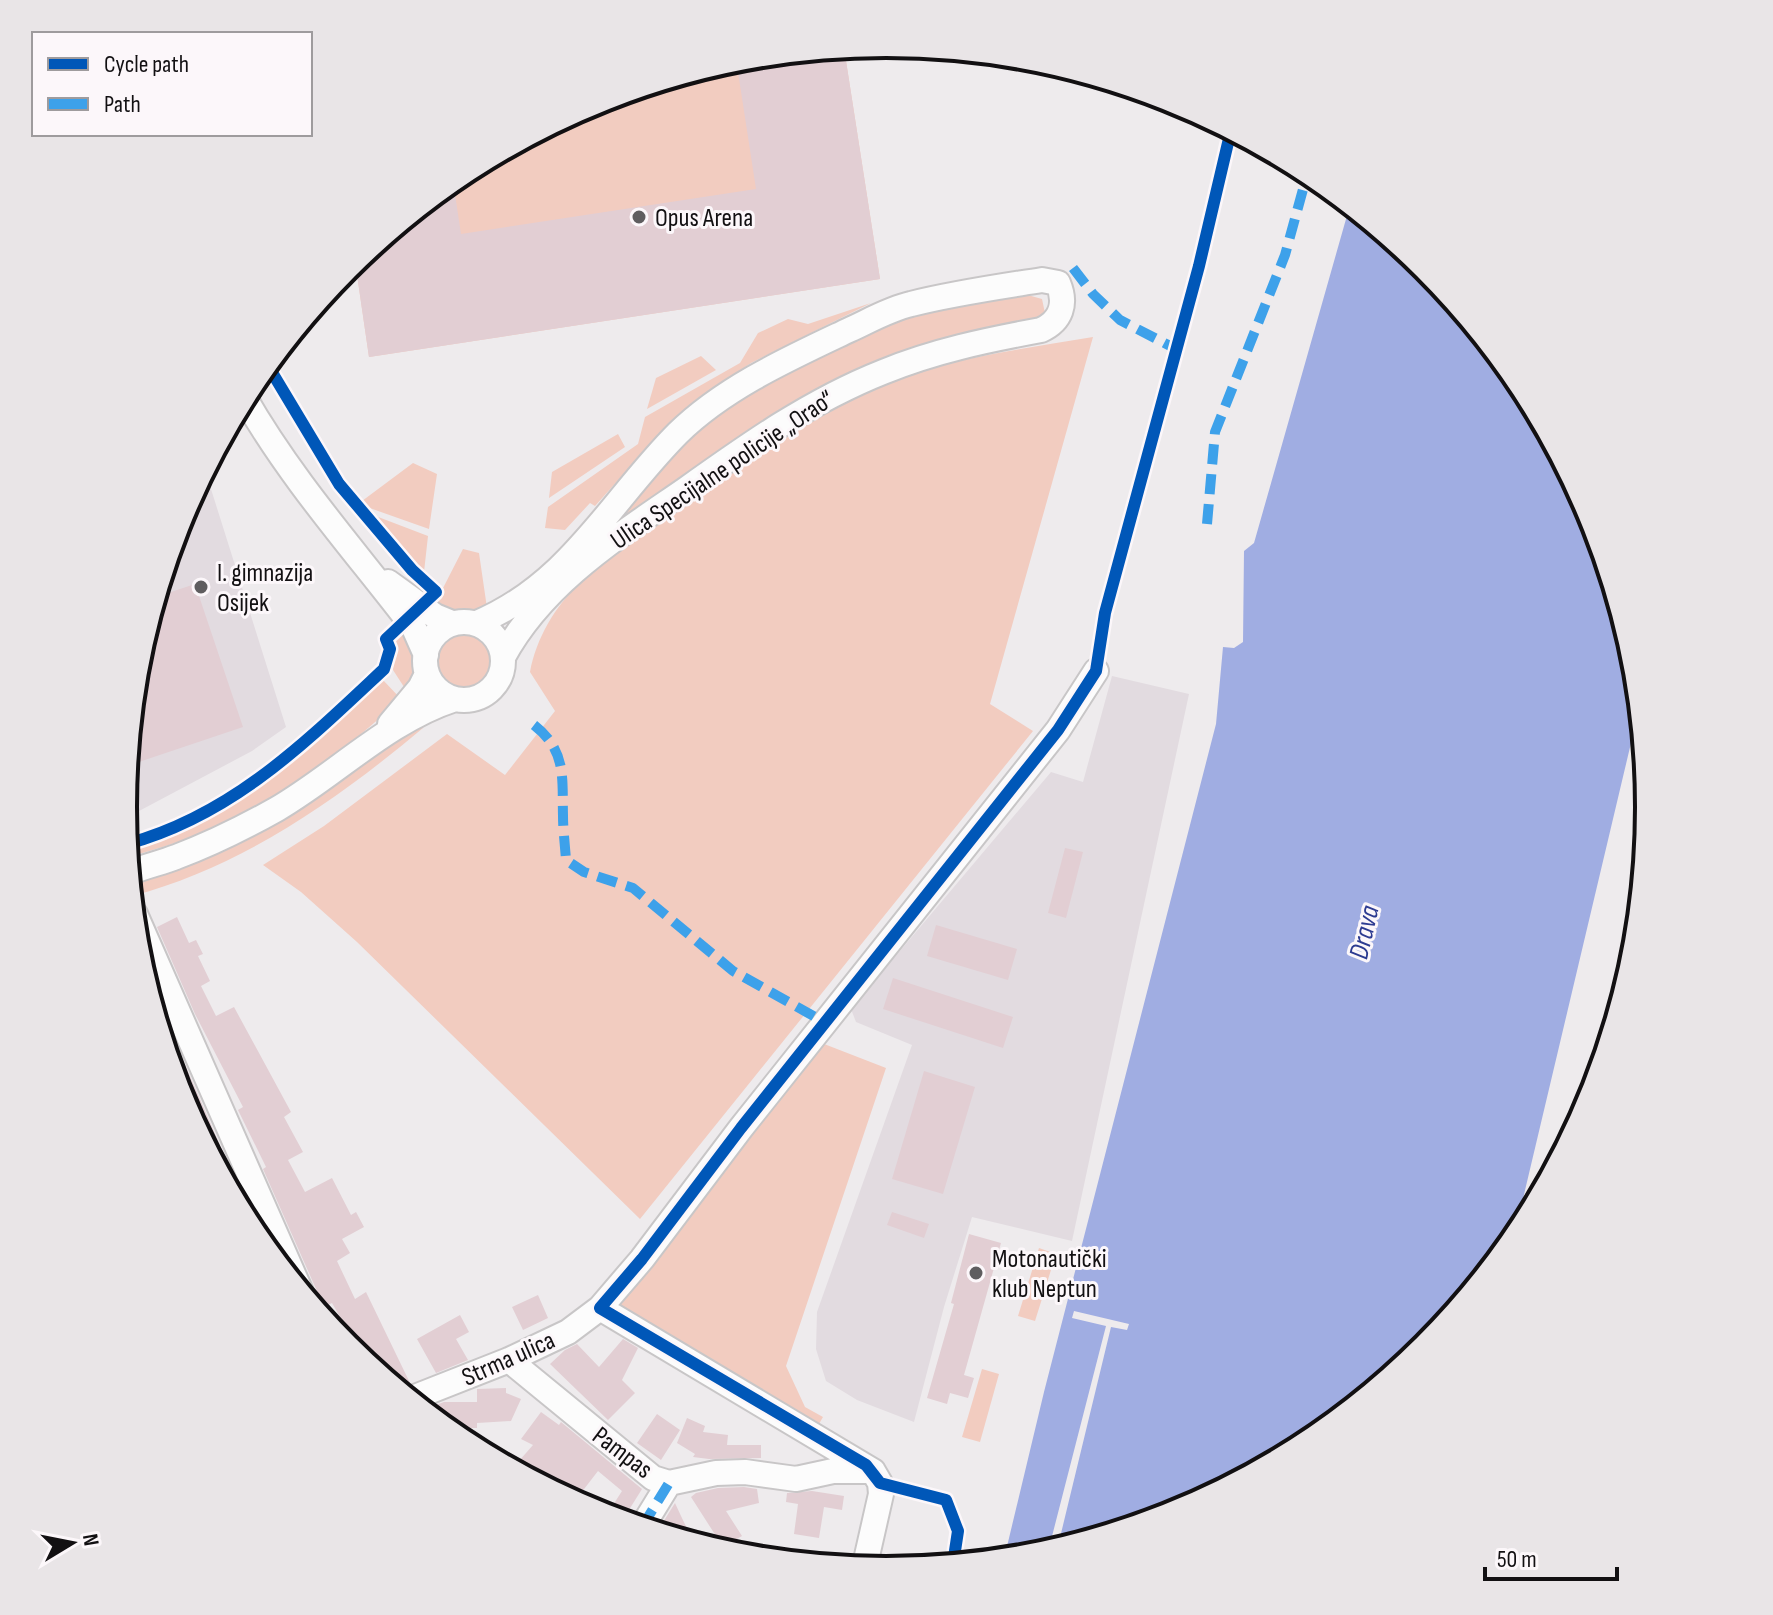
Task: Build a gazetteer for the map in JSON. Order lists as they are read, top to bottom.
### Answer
{
  "streets": {
    "street": ["Ulica Specijalne policije „Orao“", "Strma ulica", "Pampas"]
  },
  "crossings": [
    ["Strma ulica", "Pampas"]
  ],
  "water": ["Drava"],
  "places": ["Opus Arena", "I. gimnazija Osijek", "Motonautički klub Neptun"],
  "legend": ["Cycle path", "Path"],
  "scale_bar": "50 m",
  "north": "right"
}
